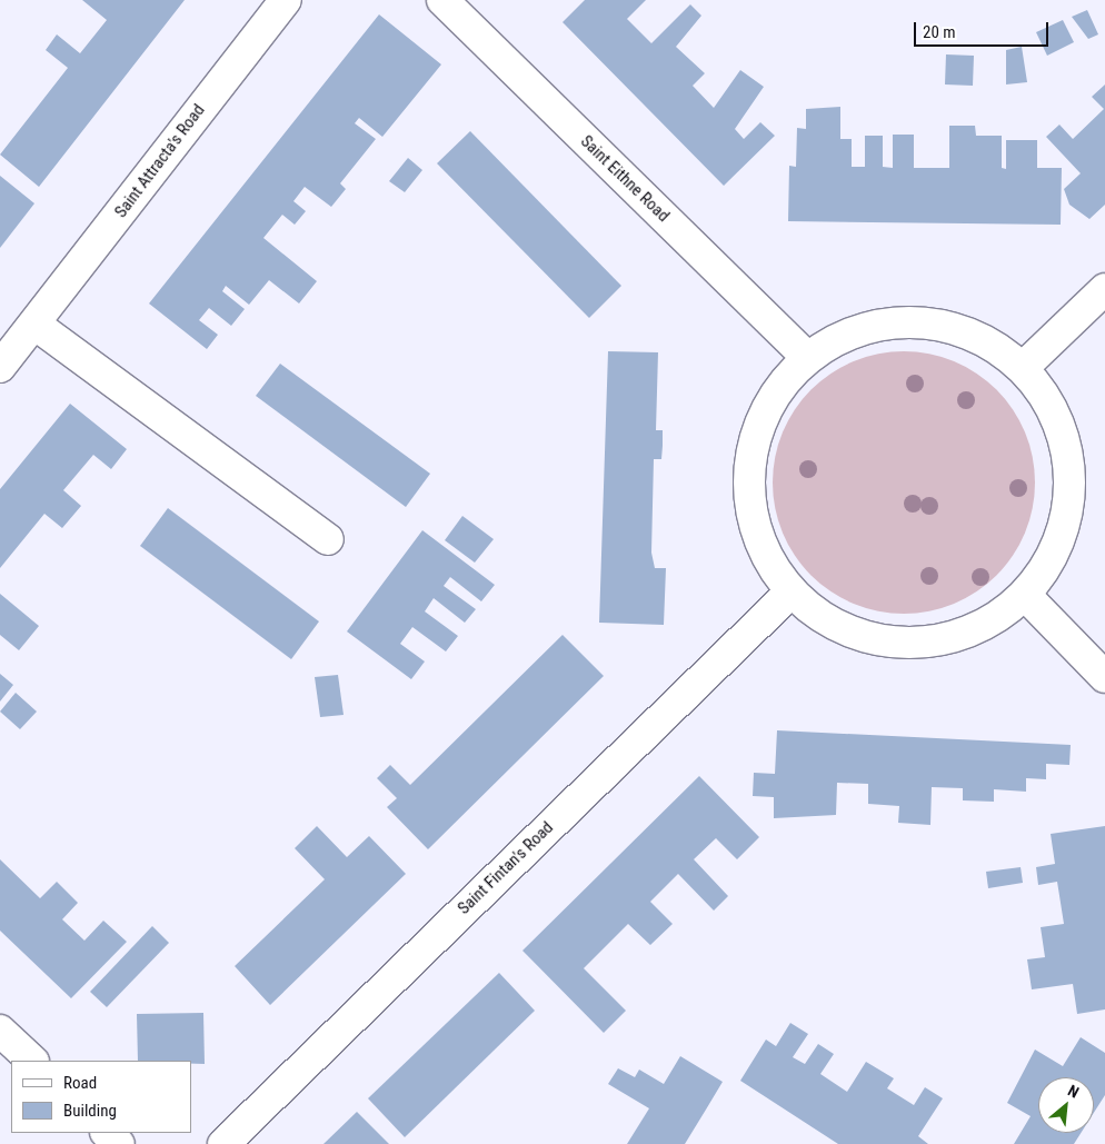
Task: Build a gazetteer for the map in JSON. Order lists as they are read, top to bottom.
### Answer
{
  "streets": {
    "street": ["Saint Attracta's Road", "Saint Eithne Road", "Saint Fintan's Road"]
  },
  "legend": ["Road", "Building"],
  "scale_bar": "20 m",
  "north": "top right"
}
